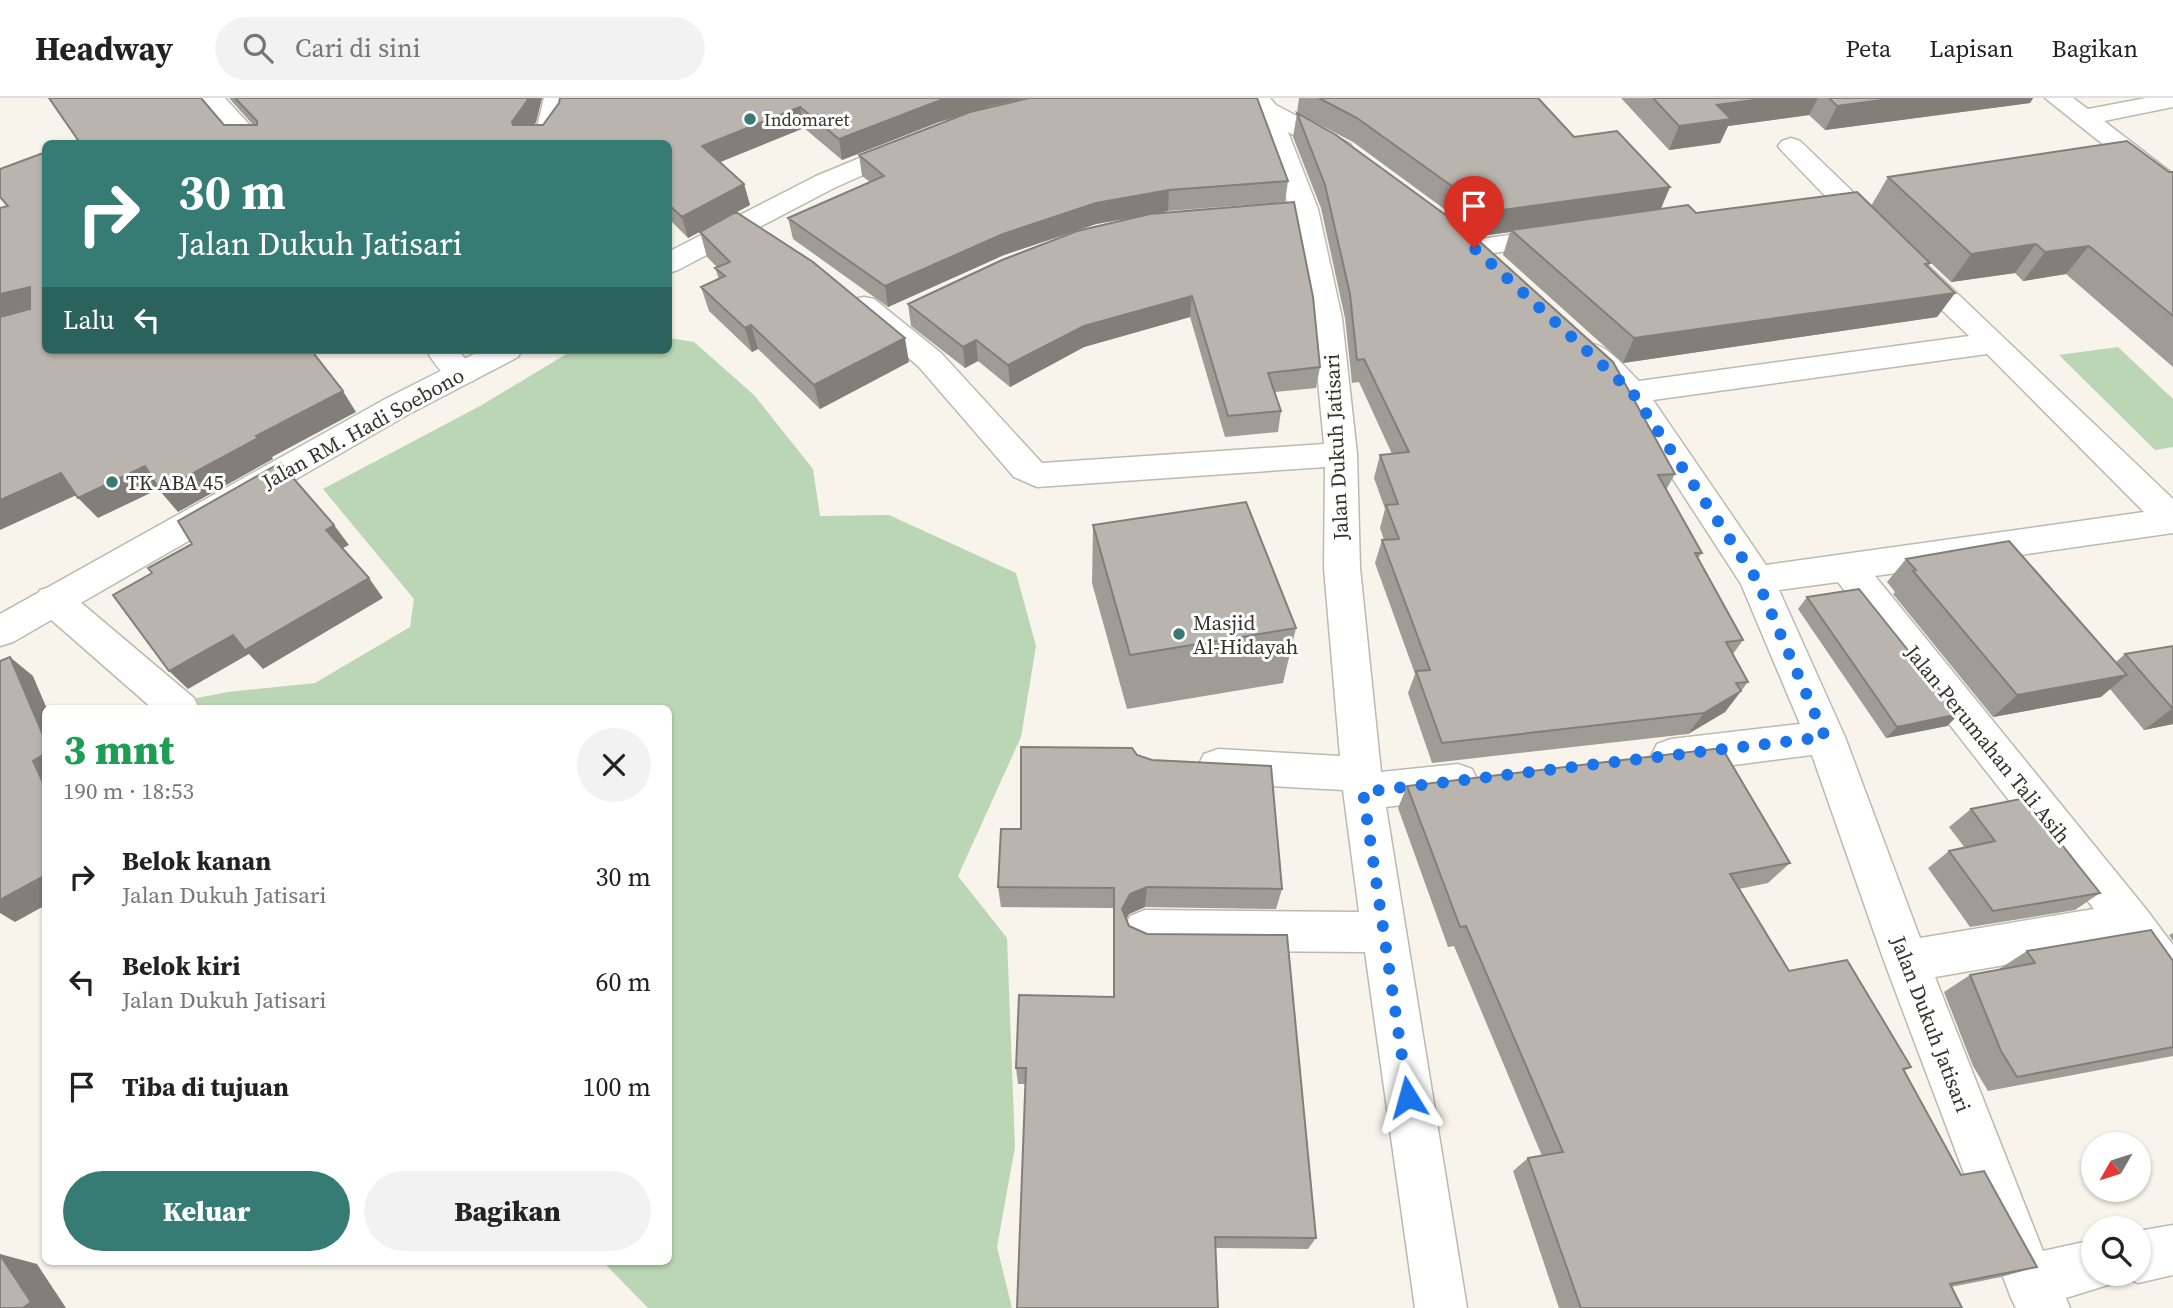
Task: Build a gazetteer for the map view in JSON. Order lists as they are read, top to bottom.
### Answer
{
  "streets": {
    "street": ["Jalan RM. Hadi Soebono", "Jalan Dukuh Jatisari", "Jalan Perumahan Tali Asih"]
  },
  "places": ["Indomaret", "TK ABA 45", "Masjid Al-Hidayah"],
  "north": "bottom left",
  "page": {
    "header": "Headway",
    "search": "Cari di sini",
    "nav": ["Peta", "Lapisan", "Bagikan"],
    "turn": ["30 m", "Jalan Dukuh Jatisari"],
    "then": "Lalu",
    "heading": ["3 mnt", "190 m · 18:53"],
    "list": [
      {
        "name": "Belok kanan",
        "note": "Jalan Dukuh Jatisari",
        "value": "30 m"
      },
      {
        "name": "Belok kiri",
        "note": "Jalan Dukuh Jatisari",
        "value": "60 m"
      },
      {
        "name": "Tiba di tujuan",
        "value": "100 m"
      }
    ],
    "buttons": ["Keluar", "Bagikan"]
  }
}
